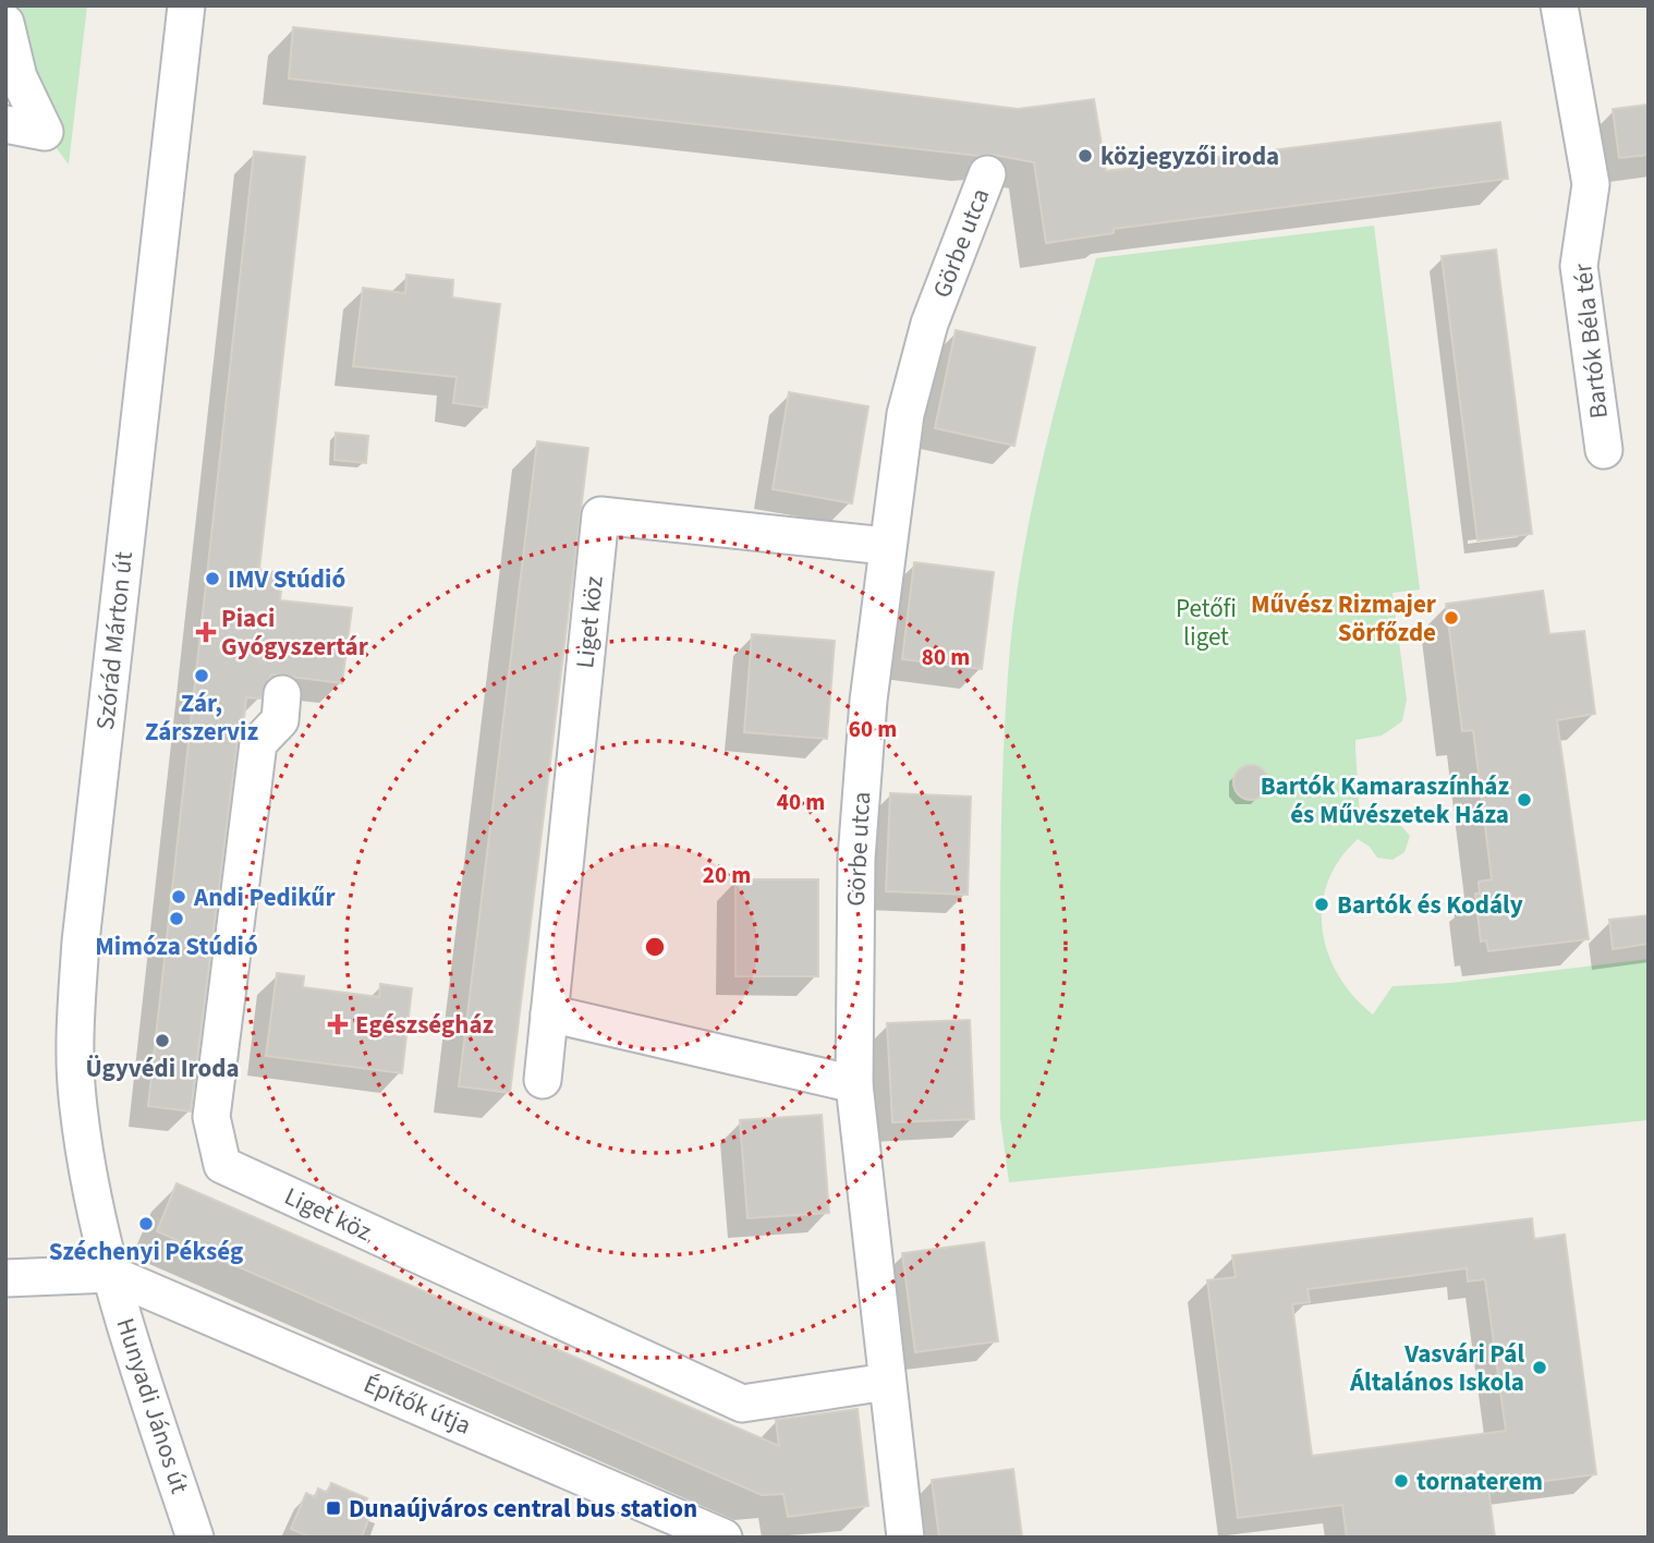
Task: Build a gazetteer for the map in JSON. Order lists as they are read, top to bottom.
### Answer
{
  "streets": {
    "street": [
      "Görbe utca",
      "Bartók Béla tér",
      "Liget köz",
      "Szórád Márton út",
      "Építők útja",
      "Hunyadi János út"
    ]
  },
  "crossings": [
    ["Görbe utca", "Liget köz"],
    ["Szórád Márton út", "Építők útja"],
    ["Szórád Márton út", "Hunyadi János út"],
    ["Építők útja", "Hunyadi János út"]
  ],
  "parks": ["Petőfi liget"],
  "places": {
    "other": [
      "közjegyzői iroda",
      "IMV Stúdió",
      "Művész Rizmajer Sörfőzde",
      "Zár, Zárszerviz",
      "Bartók Kamaraszínház és Művészetek Háza",
      "Andi Pedikűr",
      "Bartók és Kodály",
      "Mimóza Stúdió",
      "Ügyvédi Iroda",
      "Széchenyi Pékség",
      "Vasvári Pál Általános Iskola",
      "tornaterem"
    ],
    "health": ["Piaci Gyógyszertár", "Egészségház"],
    "transit": ["Dunaújváros central bus station"]
  },
  "rings": [
    "80 m",
    "60 m",
    "40 m",
    "20 m"
  ]
}
